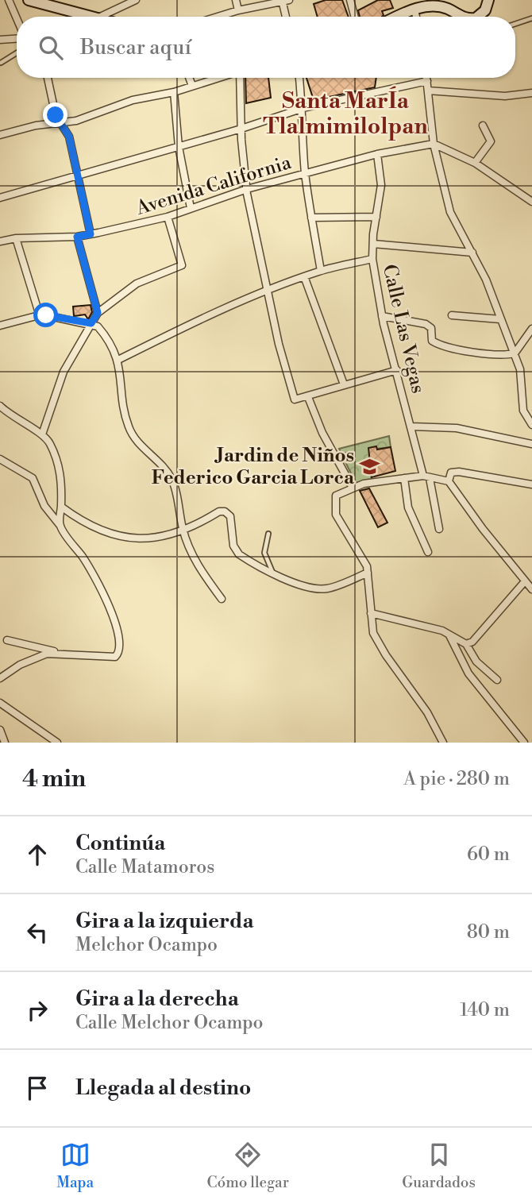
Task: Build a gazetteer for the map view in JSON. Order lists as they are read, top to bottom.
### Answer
{
  "streets": {
    "street": ["Avenida California", "Calle Las Vegas"]
  },
  "crossings": [
    ["Avenida California", "Calle Las Vegas"]
  ],
  "districts": ["Santa MarÍa Tlalmimilolpan"],
  "places": {
    "school or university": ["Jardin de Niños Federico Garcia Lorca"]
  },
  "page": {
    "search": "Buscar aquí",
    "heading": ["4 min", "A pie · 280 m"],
    "list": [
      ["Continúa", "Calle Matamoros", "60 m"],
      ["Gira a la izquierda", "Melchor Ocampo", "80 m"],
      ["Gira a la derecha", "Calle Melchor Ocampo", "140 m"],
      "Llegada al destino"
    ],
    "nav": ["Mapa", "Cómo llegar", "Guardados"]
  }
}
